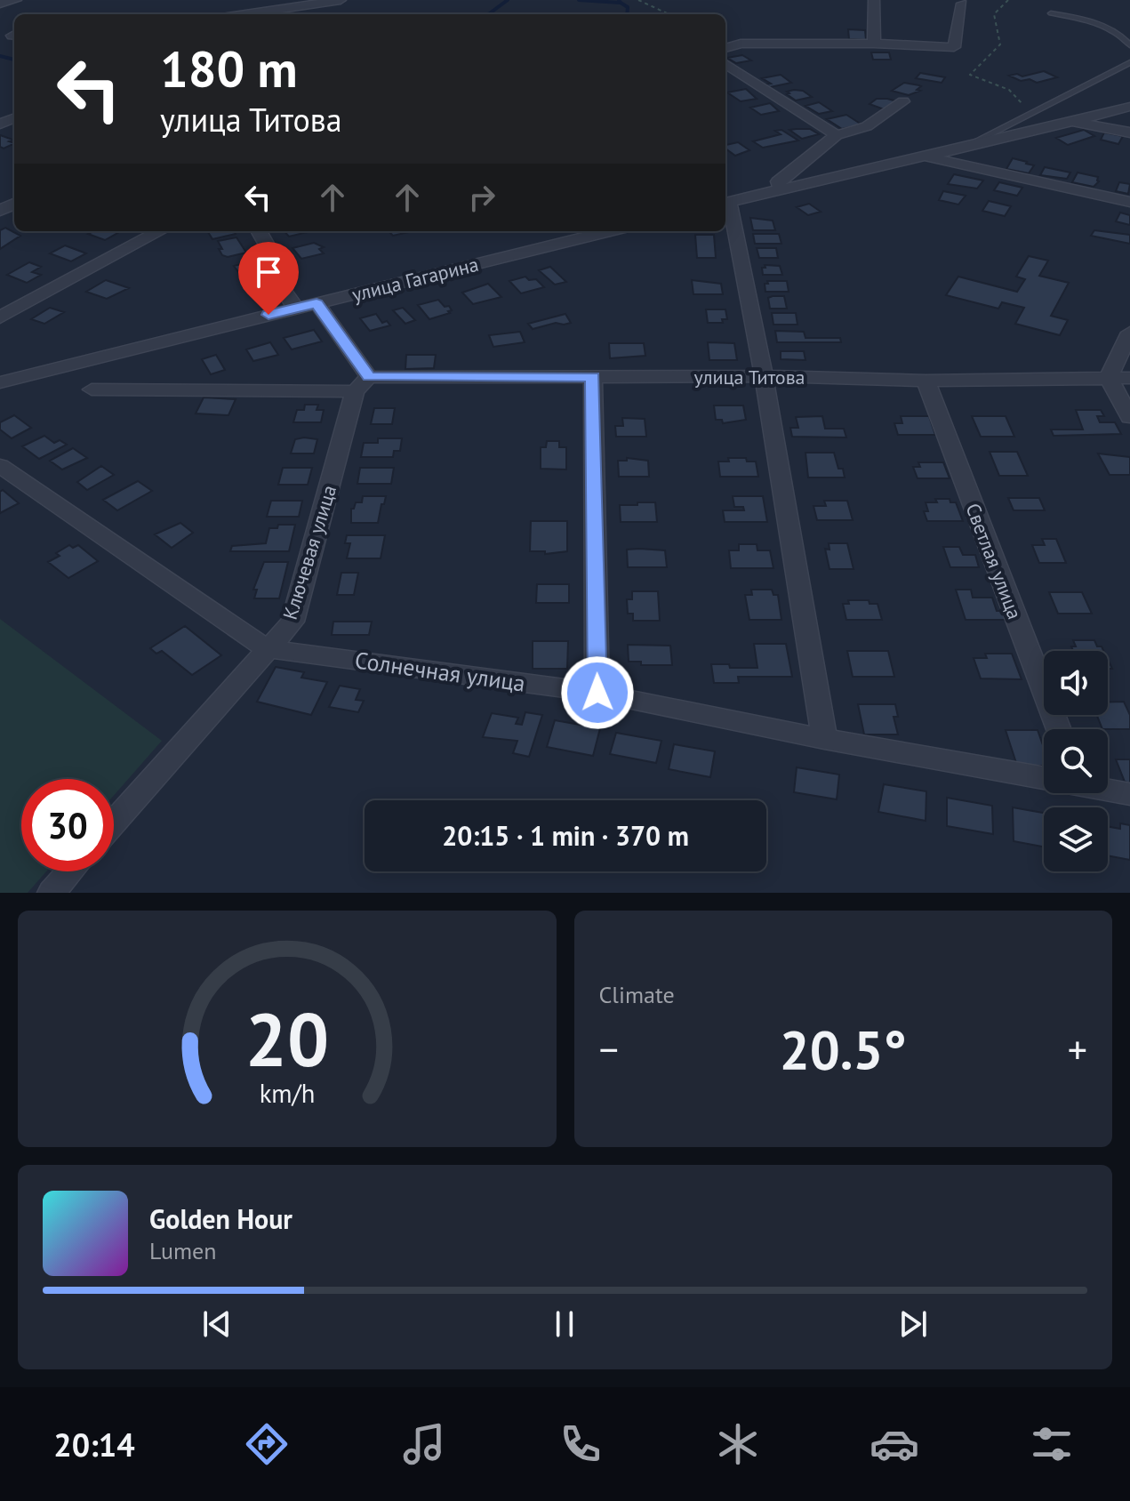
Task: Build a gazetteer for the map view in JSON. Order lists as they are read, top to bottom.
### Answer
{
  "streets": {
    "street": [
      "улица Гагарина",
      "улица Титова",
      "Ключевая улица",
      "Светлая улица",
      "Солнечная улица"
    ]
  },
  "crossings": [
    ["улица Титова", "Ключевая улица"],
    ["улица Титова", "Светлая улица"],
    ["Ключевая улица", "Солнечная улица"]
  ],
  "page": {
    "turn": ["180 m", "улица Титова"],
    "limit": "30",
    "trip": "20:15 · 1 min · 370 m",
    "tile": "Climate",
    "heat": ["−", "20.5°", "+"],
    "song": ["Golden Hour", "Lumen"],
    "tabs": "20:14",
    "gauge": ["20", "km/h"]
  }
}
